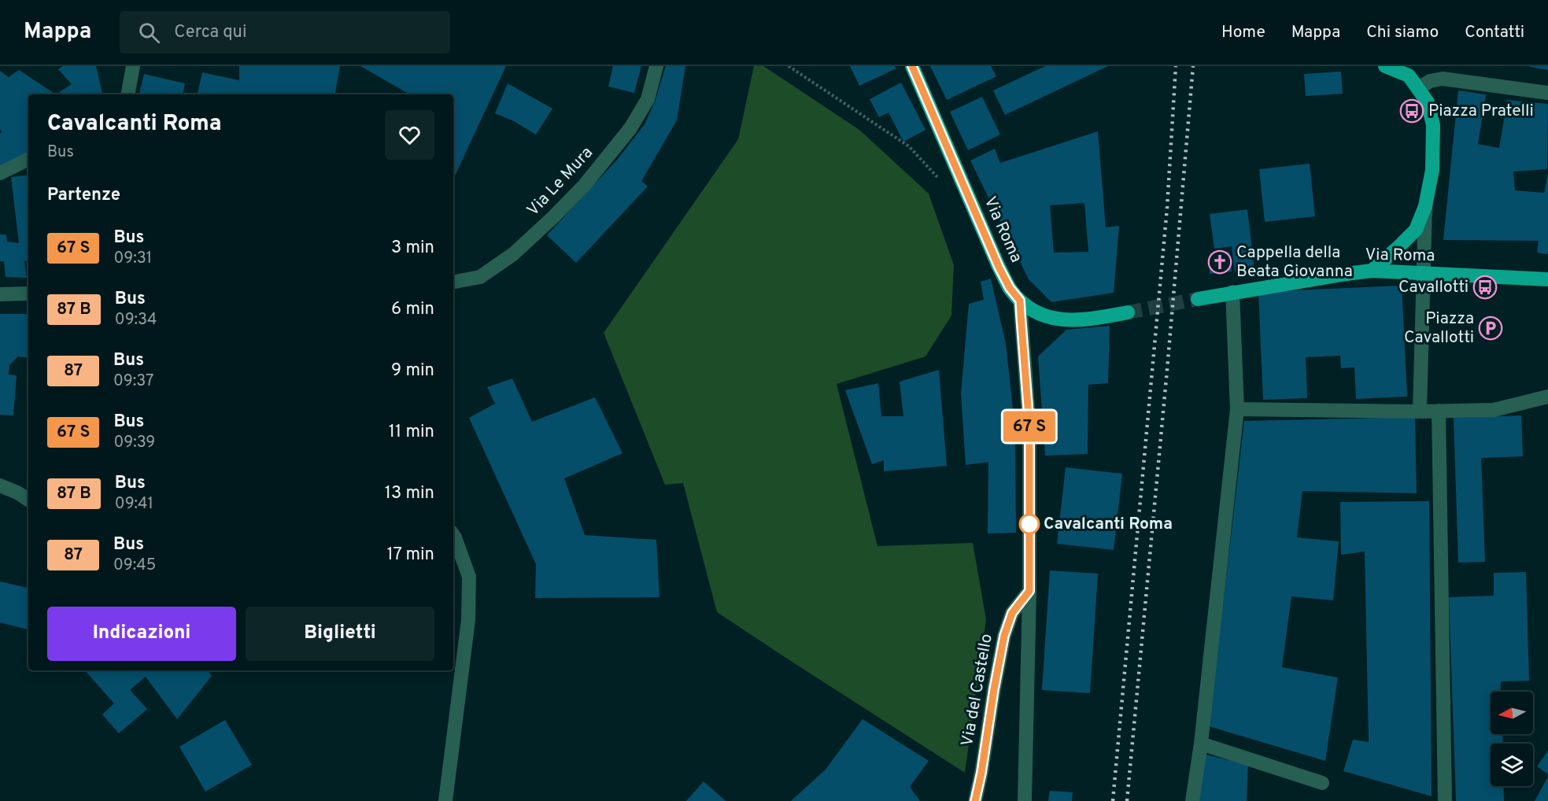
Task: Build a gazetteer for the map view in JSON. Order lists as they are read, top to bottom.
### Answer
{
  "streets": {
    "main road": ["Via Roma"],
    "street": ["Via Le Mura", "Via del Castello"]
  },
  "places": {
    "bus stop": ["Piazza Pratelli", "Cavallotti"],
    "church": ["Cappella della Beata Giovanna"],
    "parking": ["Piazza Cavallotti"],
    "other": ["Cavalcanti Roma"]
  },
  "north": "left",
  "page": {
    "header": "Mappa",
    "search": "Cerca qui",
    "nav": [
      "Home",
      "Mappa",
      "Chi siamo",
      "Contatti"
    ],
    "on_map": "67 S",
    "heading": [
      ["Cavalcanti Roma", "Bus"],
      "Partenze"
    ],
    "list": [
      {
        "mark": "67 S",
        "name": "Bus",
        "note": "09:31",
        "value": "3 min"
      },
      {
        "mark": "87 B",
        "name": "Bus",
        "note": "09:34",
        "value": "6 min"
      },
      {
        "mark": "87",
        "name": "Bus",
        "note": "09:37",
        "value": "9 min"
      },
      {
        "mark": "67 S",
        "name": "Bus",
        "note": "09:39",
        "value": "11 min"
      },
      {
        "mark": "87 B",
        "name": "Bus",
        "note": "09:41",
        "value": "13 min"
      },
      {
        "mark": "87",
        "name": "Bus",
        "note": "09:45",
        "value": "17 min"
      }
    ],
    "buttons": ["Indicazioni", "Biglietti"]
  }
}
